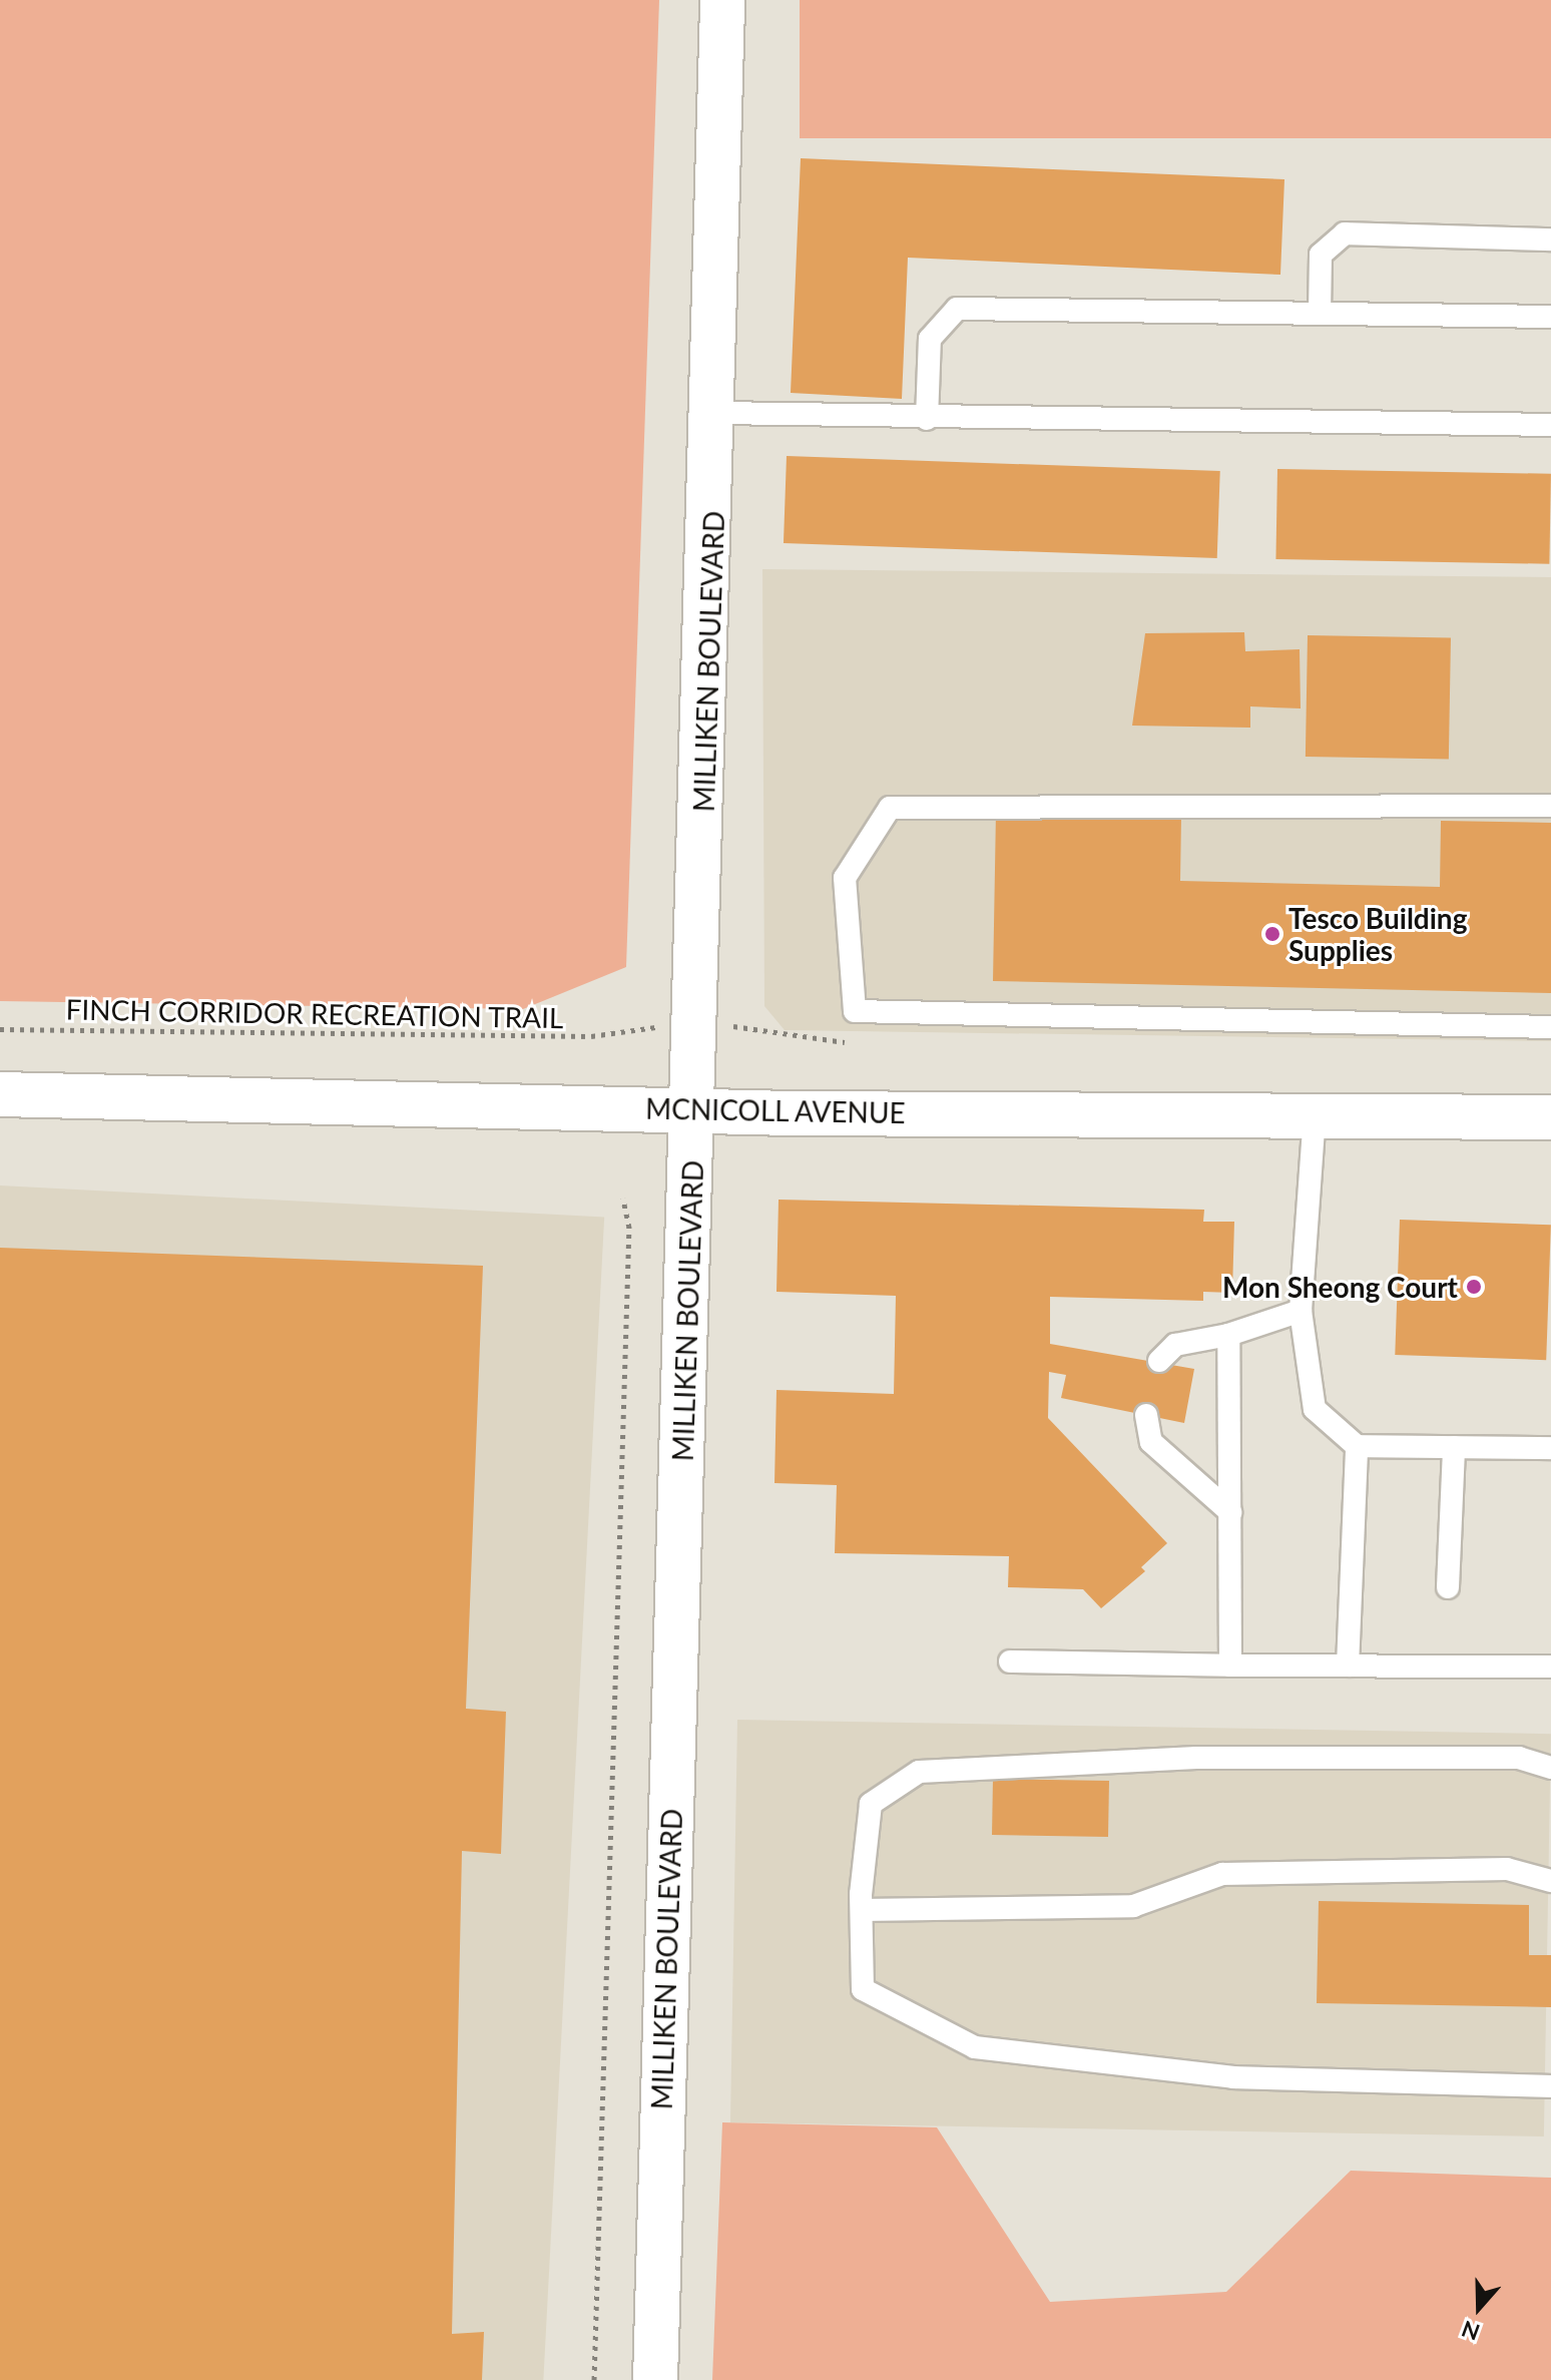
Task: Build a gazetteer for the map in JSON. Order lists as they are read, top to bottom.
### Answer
{
  "streets": {
    "street": ["MILLIKEN BOULEVARD", "MCNICOLL AVENUE"],
    "path": ["FINCH CORRIDOR RECREATION TRAIL"]
  },
  "crossings": [
    ["MILLIKEN BOULEVARD", "MCNICOLL AVENUE"]
  ],
  "places": ["Tesco Building Supplies", "Mon Sheong Court"],
  "north": "bottom"
}
